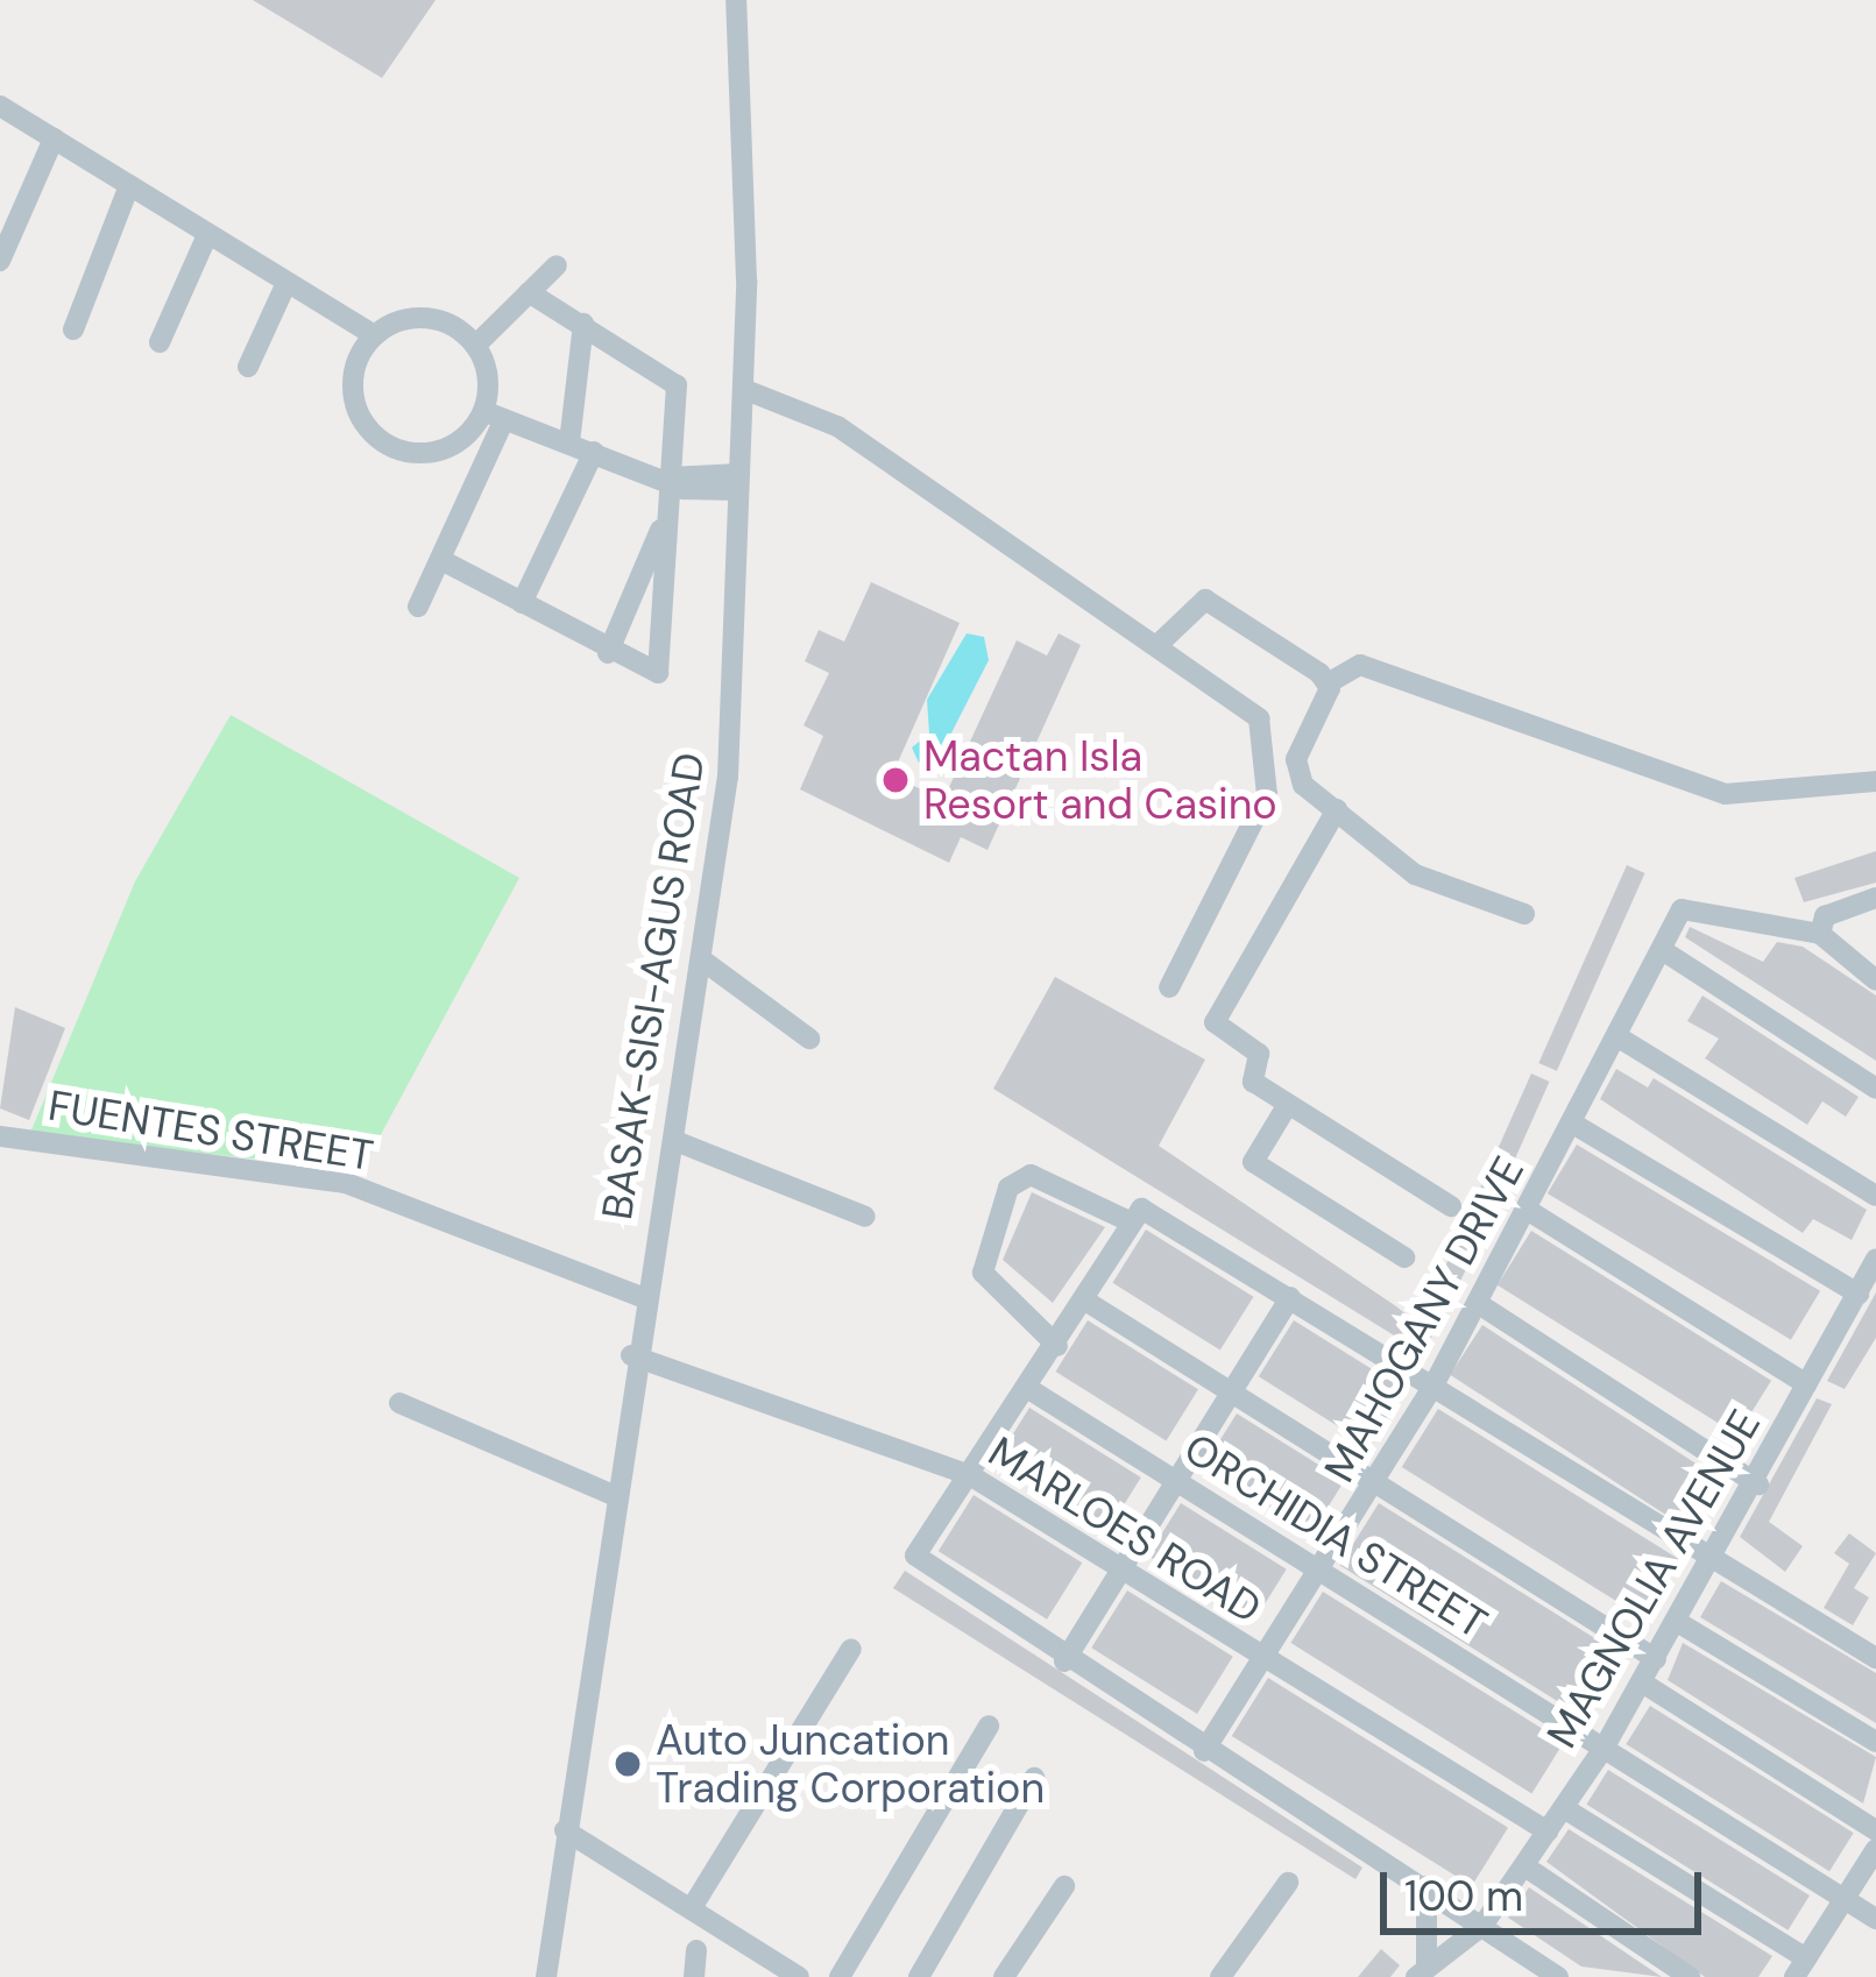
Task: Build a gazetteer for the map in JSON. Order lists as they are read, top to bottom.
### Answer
{
  "streets": {
    "street": [
      "BASAK-SISI-AGUS ROAD",
      "FUENTES STREET",
      "MAHOGANY DRIVE",
      "MARLOES ROAD",
      "ORCHIDIA STREET",
      "MAGNOLIA AVENUE"
    ]
  },
  "crossings": [
    ["BASAK-SISI-AGUS ROAD", "FUENTES STREET"],
    ["BASAK-SISI-AGUS ROAD", "MARLOES ROAD"],
    ["MAHOGANY DRIVE", "MARLOES ROAD"],
    ["MAHOGANY DRIVE", "ORCHIDIA STREET"],
    ["MARLOES ROAD", "MAGNOLIA AVENUE"],
    ["ORCHIDIA STREET", "MAGNOLIA AVENUE"]
  ],
  "places": ["Mactan Isla Resort and Casino", "Auto Juncation Trading Corporation"],
  "scale_bar": "100 m"
}
